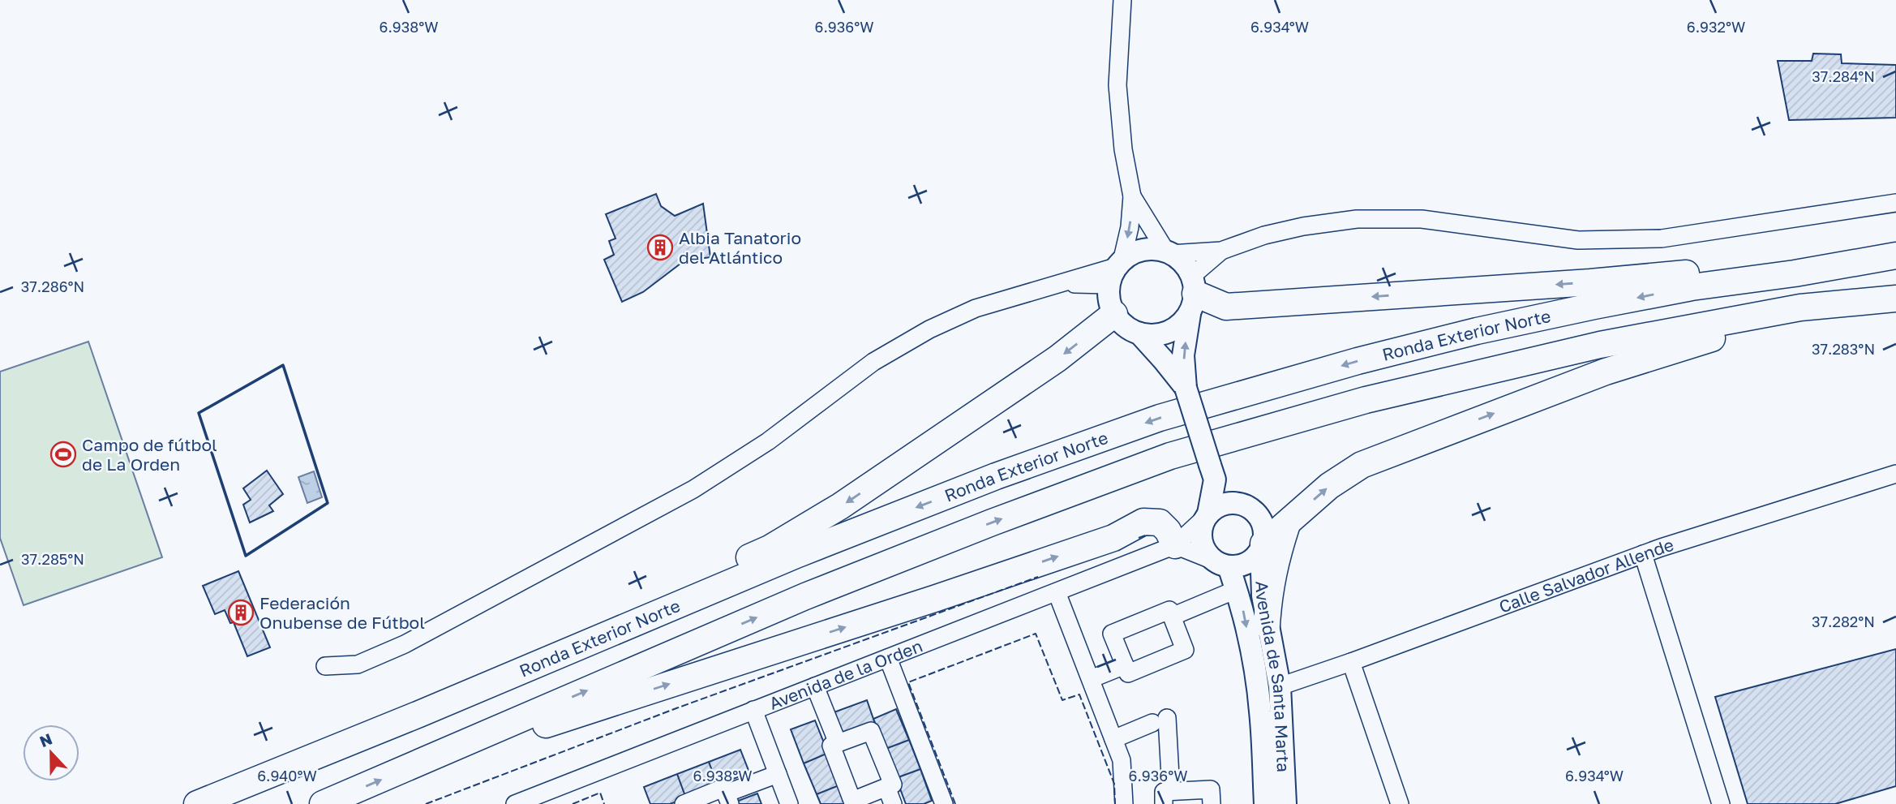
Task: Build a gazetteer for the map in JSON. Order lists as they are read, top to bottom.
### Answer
{
  "streets": {
    "highway": ["Ronda Exterior Norte"],
    "main road": ["Avenida de Santa Marta"],
    "street": ["Calle Salvador Allende", "Avenida de la Orden"]
  },
  "crossings": [
    ["Calle Salvador Allende", "Avenida de Santa Marta"],
    ["Avenida de la Orden", "Avenida de Santa Marta"]
  ],
  "places": {
    "building": ["Albia Tanatorio del Atlántico", "Federación Onubense de Fútbol"],
    "sports": ["Campo de fútbol de La Orden"]
  },
  "north": "top",
  "coordinates": [
    "6.938°W",
    "6.934°W",
    "6.936°W",
    "6.932°W",
    "37.284°N",
    "37.286°N",
    "37.283°N",
    "37.285°N",
    "37.282°N",
    "6.940°W"
  ]
}
